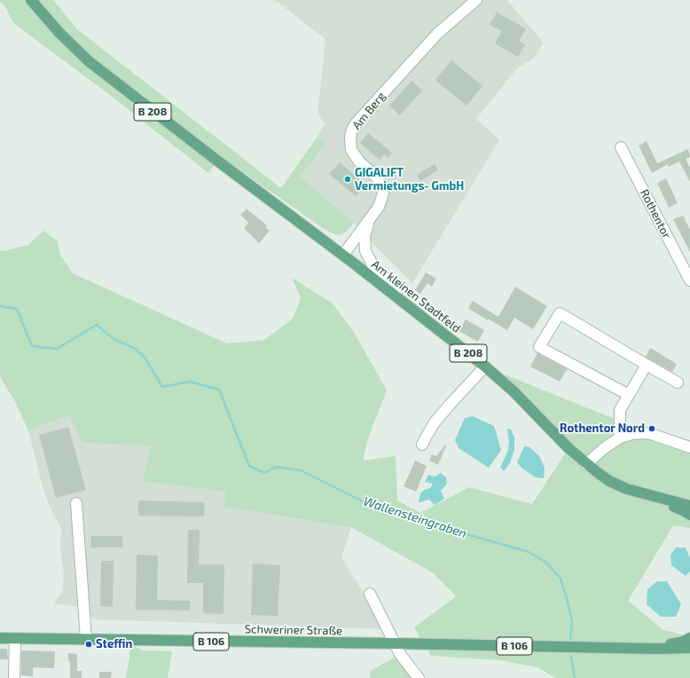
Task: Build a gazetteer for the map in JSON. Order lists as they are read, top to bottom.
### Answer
{
  "streets": {
    "main road": [
      "B 208",
      "Am kleinen Stadtfeld",
      "Schweriner Straße",
      "B 106"
    ],
    "street": ["Am Berg", "Rothentor"]
  },
  "crossings": [
    ["Am Berg", "Am kleinen Stadtfeld"],
    ["B 208", "Am kleinen Stadtfeld"],
    ["Schweriner Straße", "B 106"]
  ],
  "water": ["Wallensteingraben"],
  "places": ["GIGALIFT Vermietungs- GmbH", "Rothentor Nord", "Steffin"]
}
